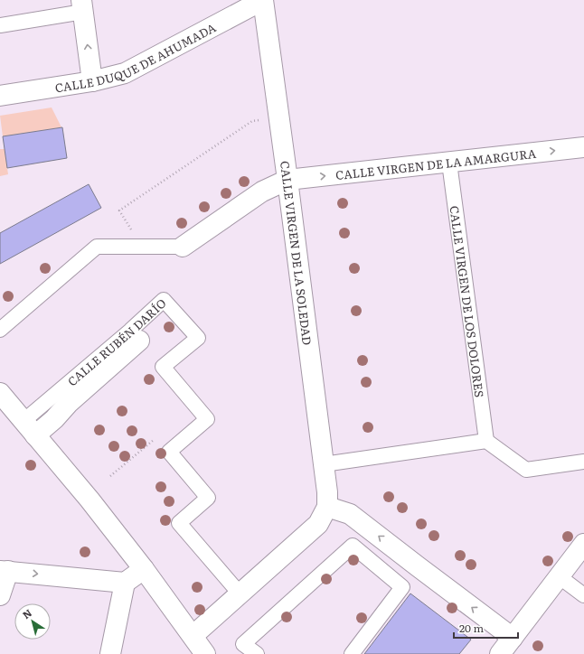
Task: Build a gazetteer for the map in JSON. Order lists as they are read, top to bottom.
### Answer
{
  "streets": {
    "street": [
      "CALLE DUQUE DE AHUMADA",
      "CALLE VIRGEN DE LA AMARGURA",
      "CALLE VIRGEN DE LA SOLEDAD",
      "CALLE VIRGEN DE LOS DOLORES",
      "CALLE RUBÉN DARÍO"
    ]
  },
  "crossings": [
    ["CALLE DUQUE DE AHUMADA", "CALLE VIRGEN DE LA SOLEDAD"],
    ["CALLE VIRGEN DE LA AMARGURA", "CALLE VIRGEN DE LA SOLEDAD"],
    ["CALLE VIRGEN DE LA AMARGURA", "CALLE VIRGEN DE LOS DOLORES"]
  ],
  "one_way": ["CALLE VIRGEN DE LA AMARGURA"],
  "scale_bar": "20 m",
  "north": "top left"
}
